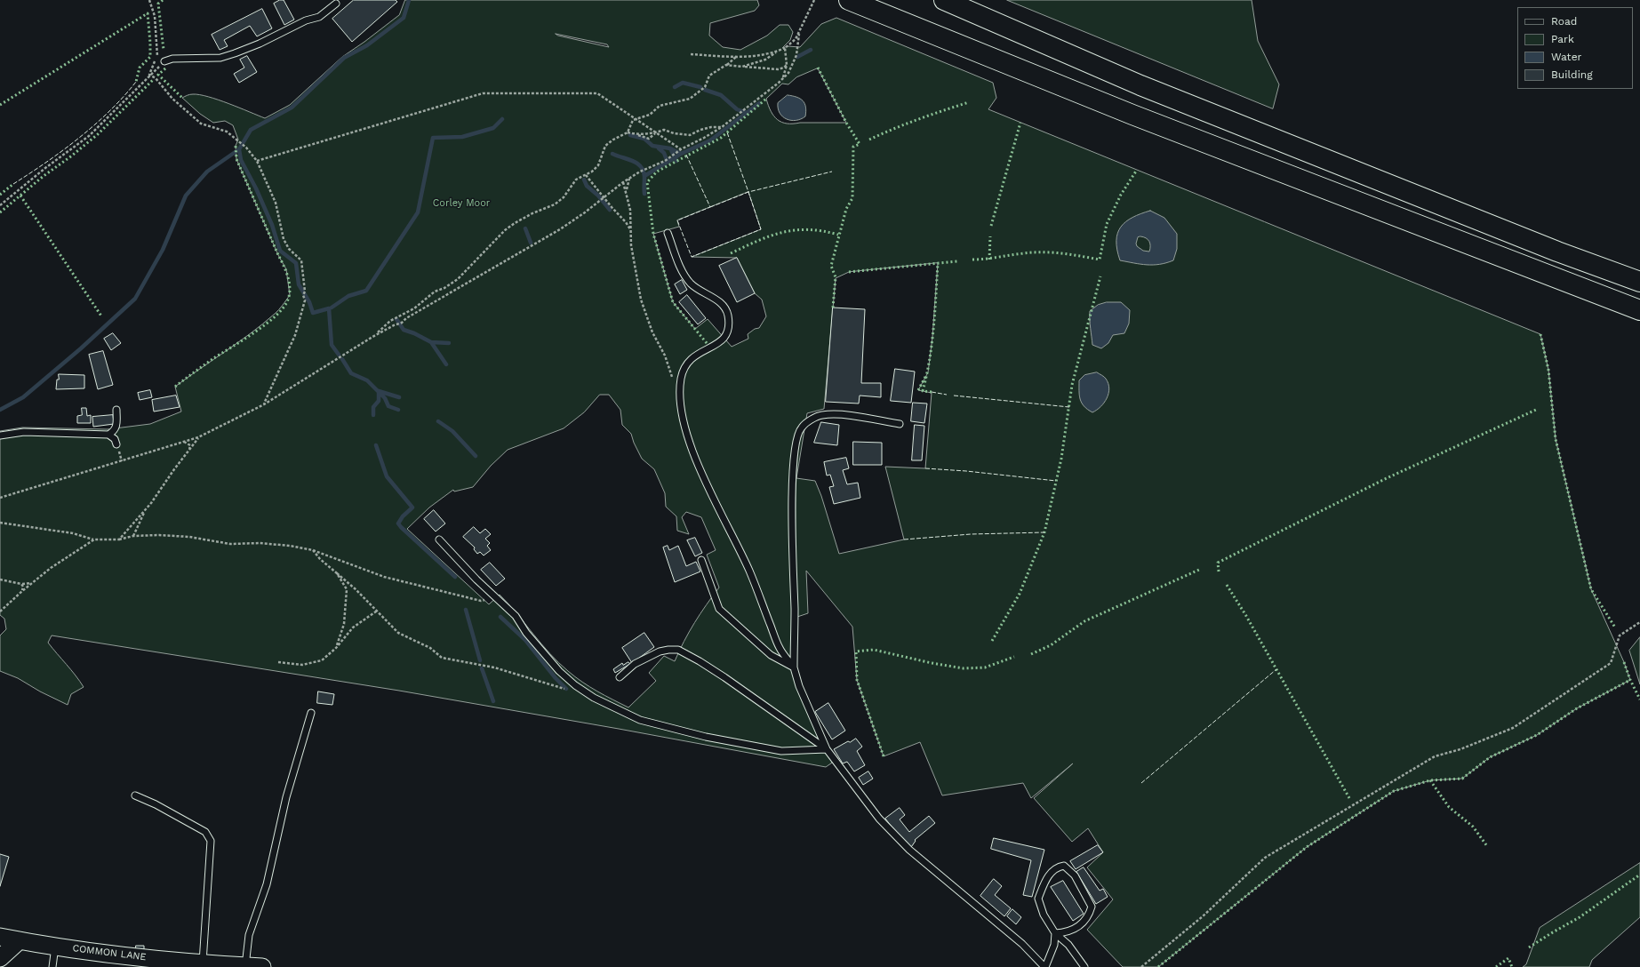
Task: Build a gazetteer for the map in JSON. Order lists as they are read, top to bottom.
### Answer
{
  "streets": {
    "street": ["COMMON LANE"]
  },
  "parks": ["Corley Moor"],
  "legend": [
    "Road",
    "Park",
    "Water",
    "Building"
  ]
}
